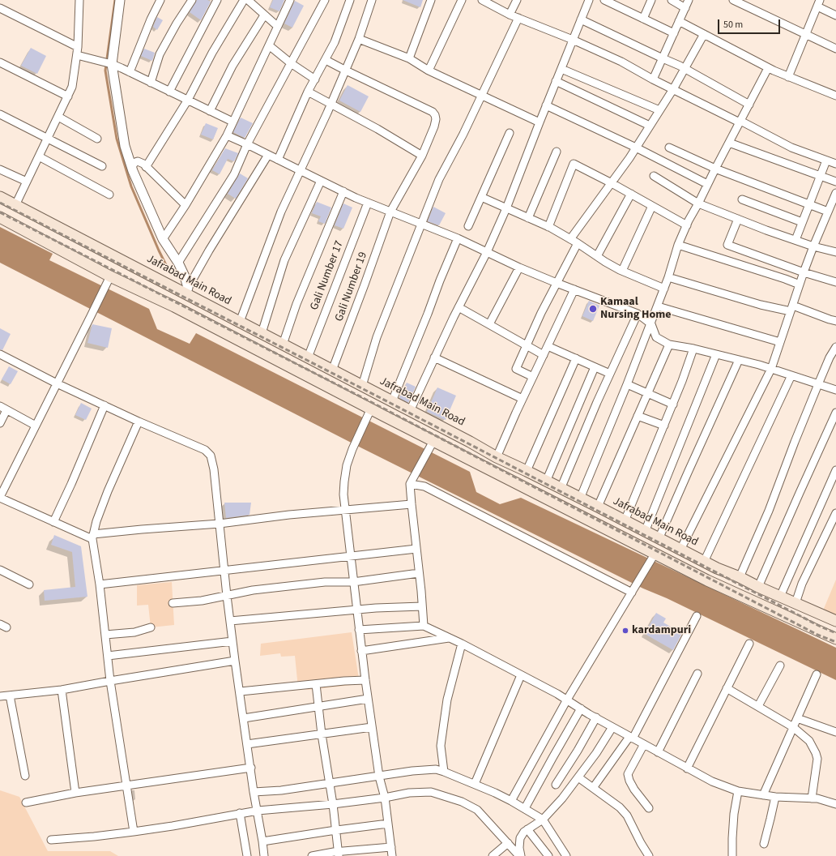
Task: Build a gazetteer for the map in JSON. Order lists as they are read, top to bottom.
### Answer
{
  "streets": {
    "main road": ["Jafrabad Main Road"],
    "street": ["Gali Number 17", "Gali Number 19"]
  },
  "crossings": [
    ["Gali Number 17", "Jafrabad Main Road"],
    ["Jafrabad Main Road", "Gali Number 19"]
  ],
  "places": ["Kamaal Nursing Home", "kardampuri"],
  "scale_bar": "50 m"
}
